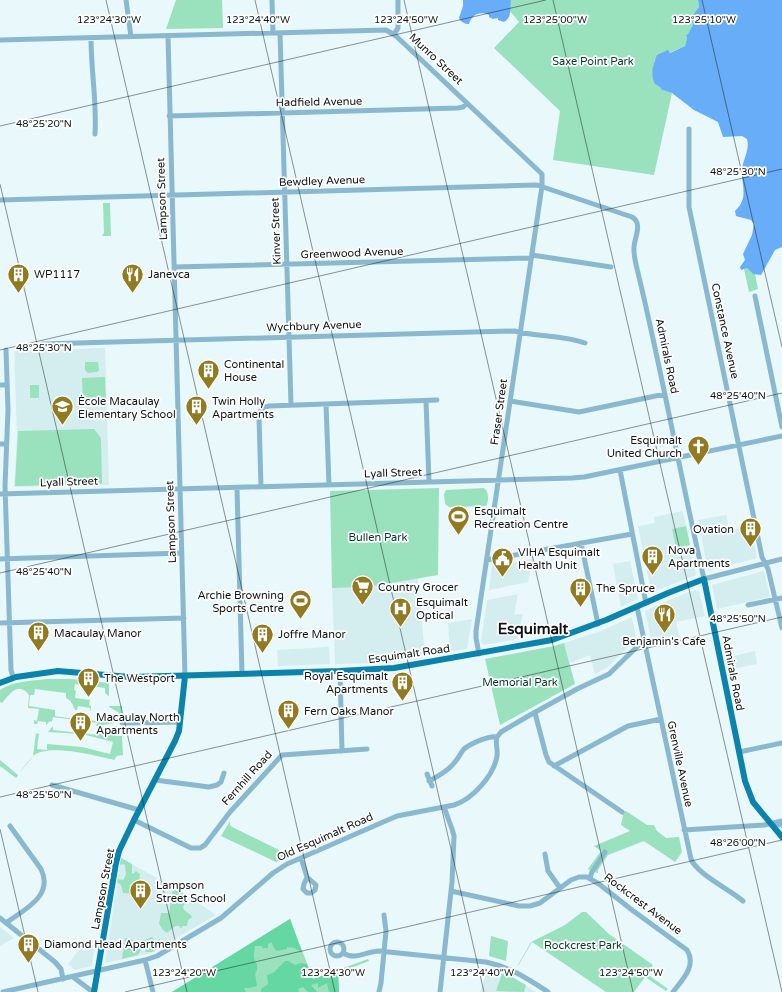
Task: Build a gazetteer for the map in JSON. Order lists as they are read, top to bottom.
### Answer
{
  "streets": {
    "main road": ["Lampson Street", "Admirals Road", "Esquimalt Road"],
    "street": [
      "Munro Street",
      "Hadfield Avenue",
      "Bewdley Avenue",
      "Kinver Street",
      "Greenwood Avenue",
      "Wychbury Avenue",
      "Constance Avenue",
      "Fraser Street",
      "Lyall Street",
      "Grenville Avenue",
      "Fernhill Road",
      "Old Esquimalt Road",
      "Rockcrest Avenue"
    ]
  },
  "crossings": [
    ["Munro Street", "Hadfield Avenue"],
    ["Munro Street", "Lampson Street"],
    ["Munro Street", "Kinver Street"],
    ["Munro Street", "Fraser Street"],
    ["Hadfield Avenue", "Lampson Street"],
    ["Hadfield Avenue", "Kinver Street"],
    ["Bewdley Avenue", "Lampson Street"],
    ["Bewdley Avenue", "Kinver Street"],
    ["Bewdley Avenue", "Admirals Road"],
    ["Bewdley Avenue", "Fraser Street"],
    ["Lampson Street", "Greenwood Avenue"],
    ["Lampson Street", "Wychbury Avenue"],
    ["Lampson Street", "Lyall Street"],
    ["Lampson Street", "Esquimalt Road"],
    ["Lampson Street", "Fernhill Road"],
    ["Lampson Street", "Old Esquimalt Road"],
    ["Kinver Street", "Greenwood Avenue"],
    ["Kinver Street", "Wychbury Avenue"],
    ["Greenwood Avenue", "Fraser Street"],
    ["Wychbury Avenue", "Fraser Street"],
    ["Constance Avenue", "Lyall Street"],
    ["Constance Avenue", "Esquimalt Road"],
    ["Admirals Road", "Lyall Street"],
    ["Admirals Road", "Esquimalt Road"],
    ["Fraser Street", "Lyall Street"],
    ["Fraser Street", "Esquimalt Road"],
    ["Esquimalt Road", "Grenville Avenue"]
  ],
  "districts": ["Esquimalt"],
  "parks": [
    "Saxe Point Park",
    "Bullen Park",
    "Memorial Park",
    "Rockcrest Park"
  ],
  "places": {
    "building": [
      "WP1117",
      "Continental House",
      "Twin Holly Apartments",
      "Ovation",
      "Nova Apartments",
      "The Spruce",
      "Macaulay Manor",
      "Joffre Manor",
      "The Westport",
      "Royal Esquimalt Apartments",
      "Fern Oaks Manor",
      "Macaulay North Apartments",
      "Lampson Street School",
      "Diamond Head Apartments"
    ],
    "restaurant": ["Janevca", "Benjamin's Cafe"],
    "school or university": ["Ècole Macaulay Elementary School"],
    "church": ["Esquimalt United Church"],
    "sports": ["Esquimalt Recreation Centre", "Archie Browning Sports Centre"],
    "public building": ["VIHA Esquimalt Health Unit"],
    "supermarket": ["Country Grocer"],
    "hospital": ["Esquimalt Optical"]
  },
  "coordinates": [
    "123°24'30\"W",
    "123°24'40\"W",
    "123°24'50\"W",
    "123°25'00\"W",
    "123°25'10\"W",
    "48°25'20\"N",
    "48°25'30\"N",
    "48°25'40\"N",
    "48°25'50\"N",
    "48°26'00\"N",
    "123°24'20\"W"
  ]
}
